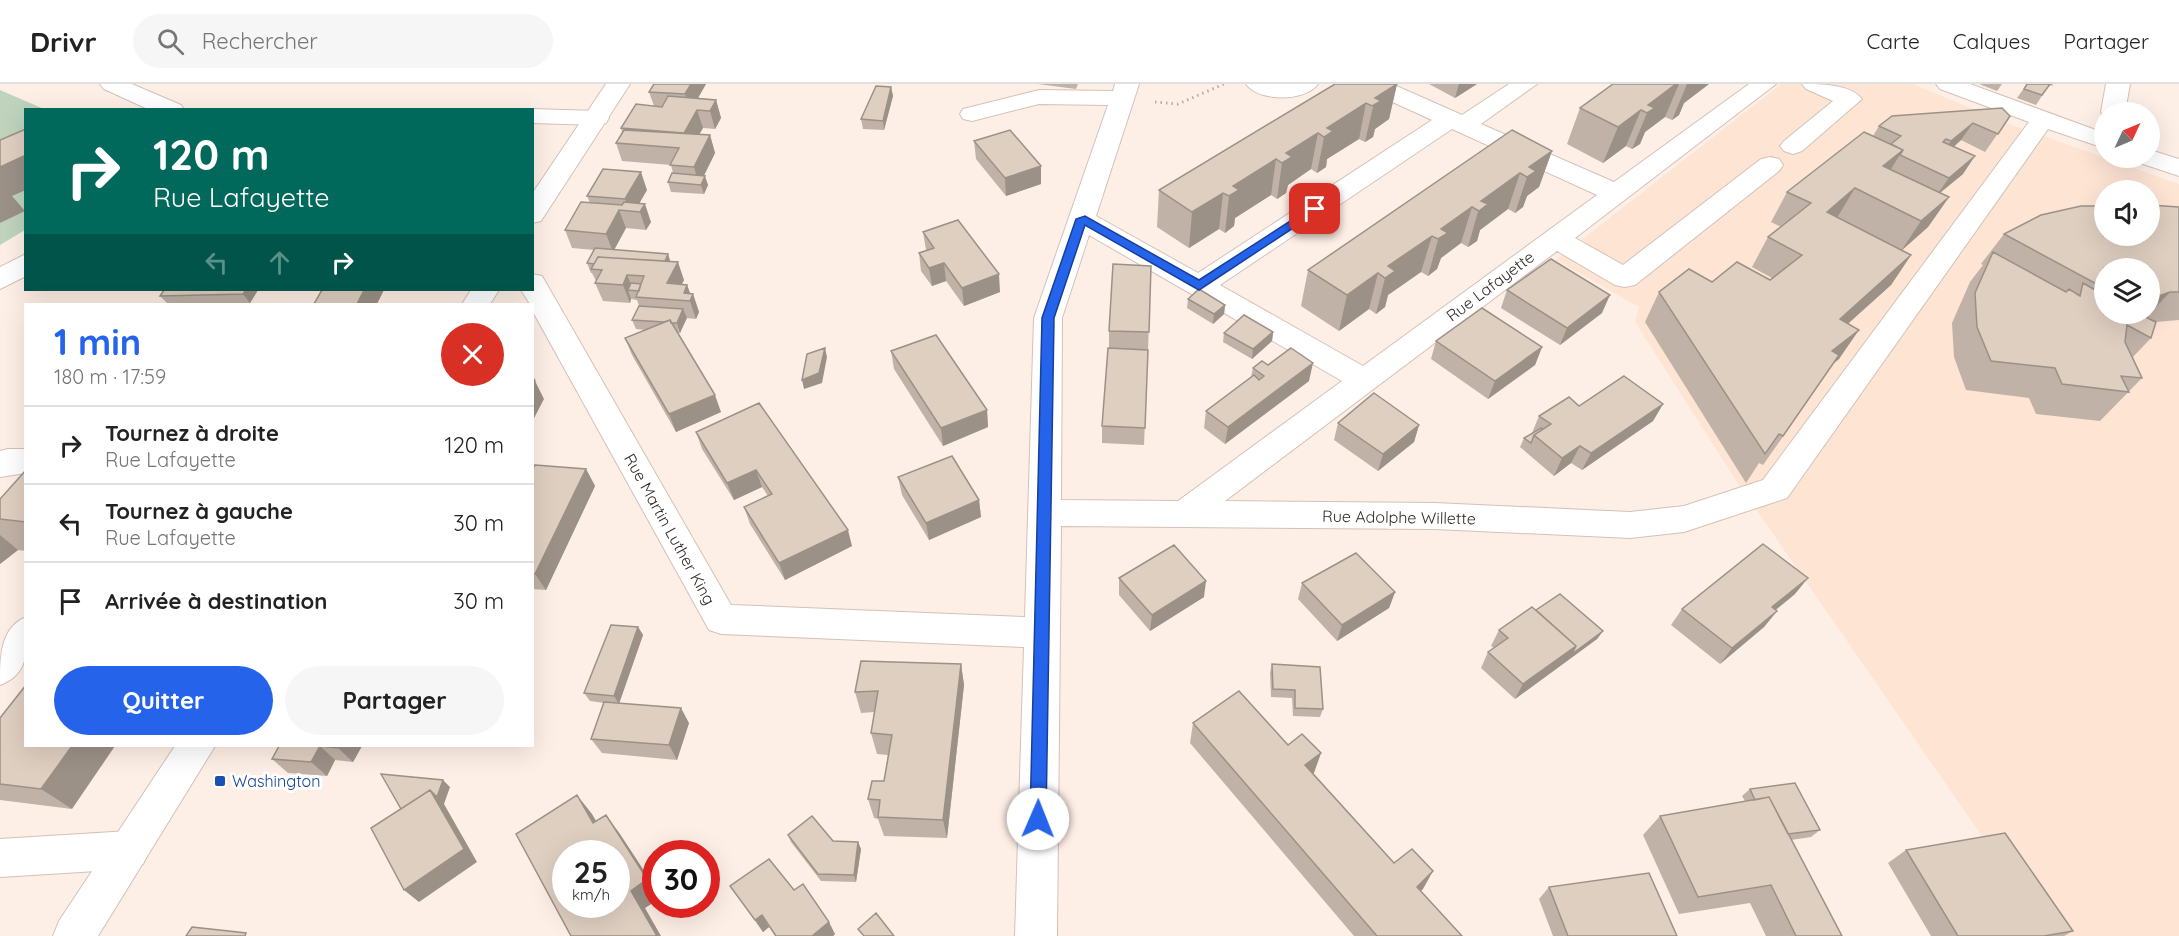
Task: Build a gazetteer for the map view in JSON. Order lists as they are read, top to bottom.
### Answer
{
  "streets": {
    "street": ["Rue Lafayette", "Rue Adolphe Willette", "Rue Martin Luther King"]
  },
  "crossings": [
    ["Rue Lafayette", "Rue Adolphe Willette"]
  ],
  "places": {
    "transit": ["Washington"]
  },
  "north": "top right",
  "page": {
    "header": "Drivr",
    "search": "Rechercher",
    "nav": ["Carte", "Calques", "Partager"],
    "turn": ["120 m", "Rue Lafayette"],
    "heading": ["1 min", "180 m · 17:59"],
    "list": [
      {
        "name": "Tournez à droite",
        "note": "Rue Lafayette",
        "value": "120 m"
      },
      {
        "name": "Tournez à gauche",
        "note": "Rue Lafayette",
        "value": "30 m"
      },
      {
        "name": "Arrivée à destination",
        "value": "30 m"
      }
    ],
    "buttons": ["Quitter", "Partager"],
    "speed": "25 km/h",
    "limit": "30"
  }
}
